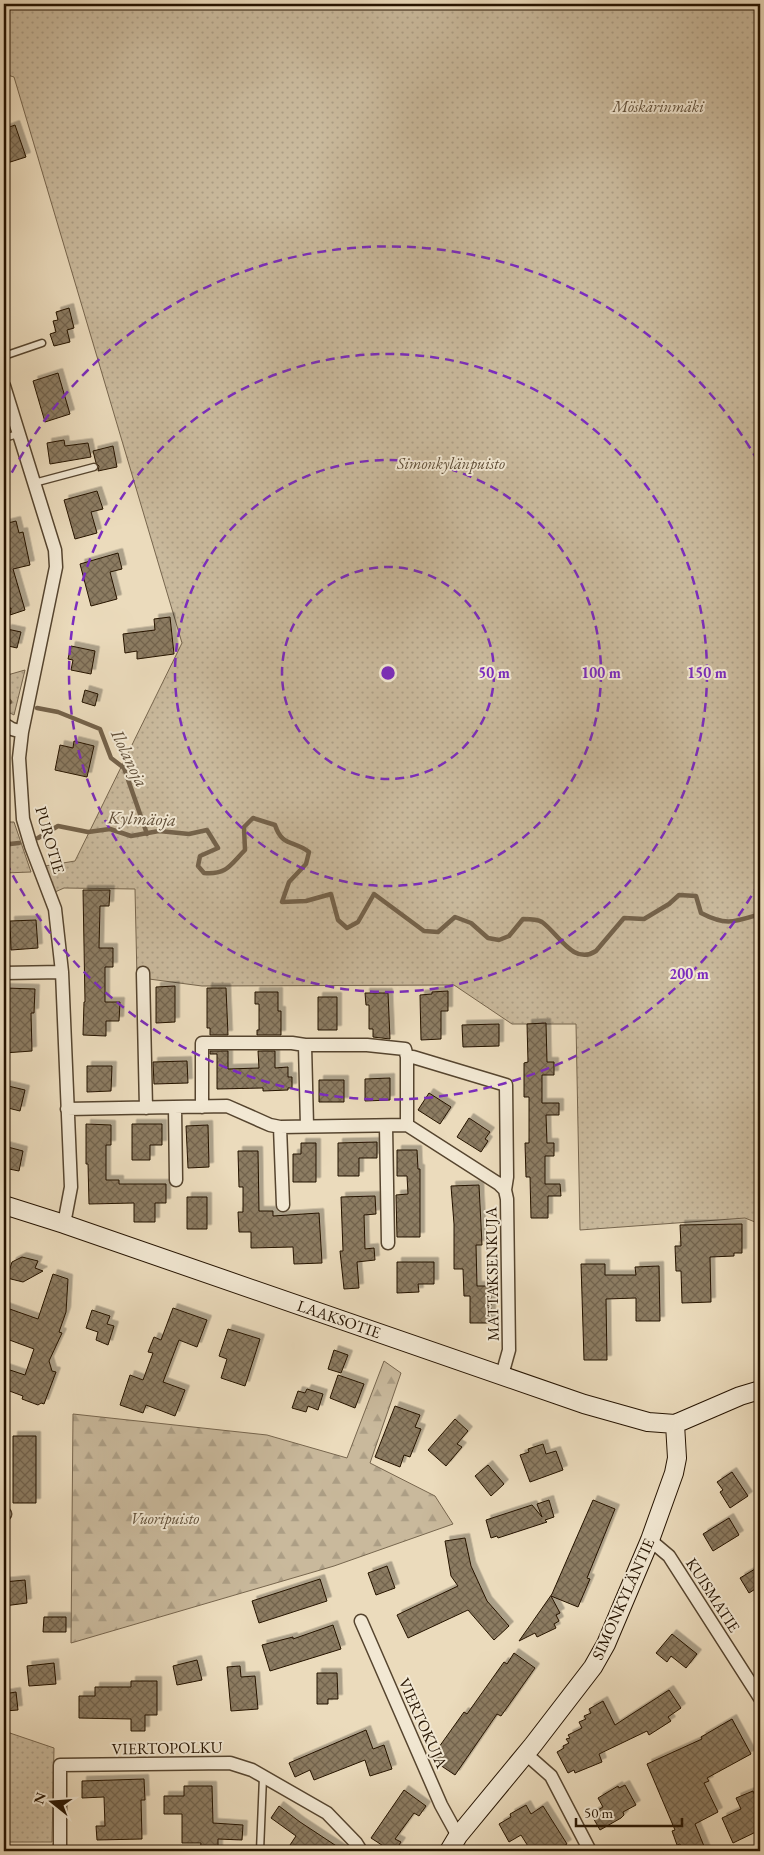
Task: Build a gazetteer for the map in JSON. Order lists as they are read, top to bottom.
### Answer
{
  "streets": {
    "main road": ["LAAKSOTIE", "SIMONKYLÄNTIE"],
    "street": [
      "PUROTIE",
      "MATTAKSENKUJA",
      "KUISMATIE",
      "VIERTOKUJA",
      "VIERTOPOLKU"
    ]
  },
  "crossings": [
    ["PUROTIE", "LAAKSOTIE"],
    ["MATTAKSENKUJA", "LAAKSOTIE"],
    ["LAAKSOTIE", "SIMONKYLÄNTIE"],
    ["KUISMATIE", "SIMONKYLÄNTIE"],
    ["SIMONKYLÄNTIE", "VIERTOKUJA"]
  ],
  "water": ["Ilolanoja", "Kylmäoja"],
  "parks": ["Möskärinmäki", "Simonkylänpuisto", "Vuoripuisto"],
  "scale_bar": "50 m",
  "north": "left",
  "rings": [
    "50 m",
    "100 m",
    "150 m",
    "200 m"
  ]
}
